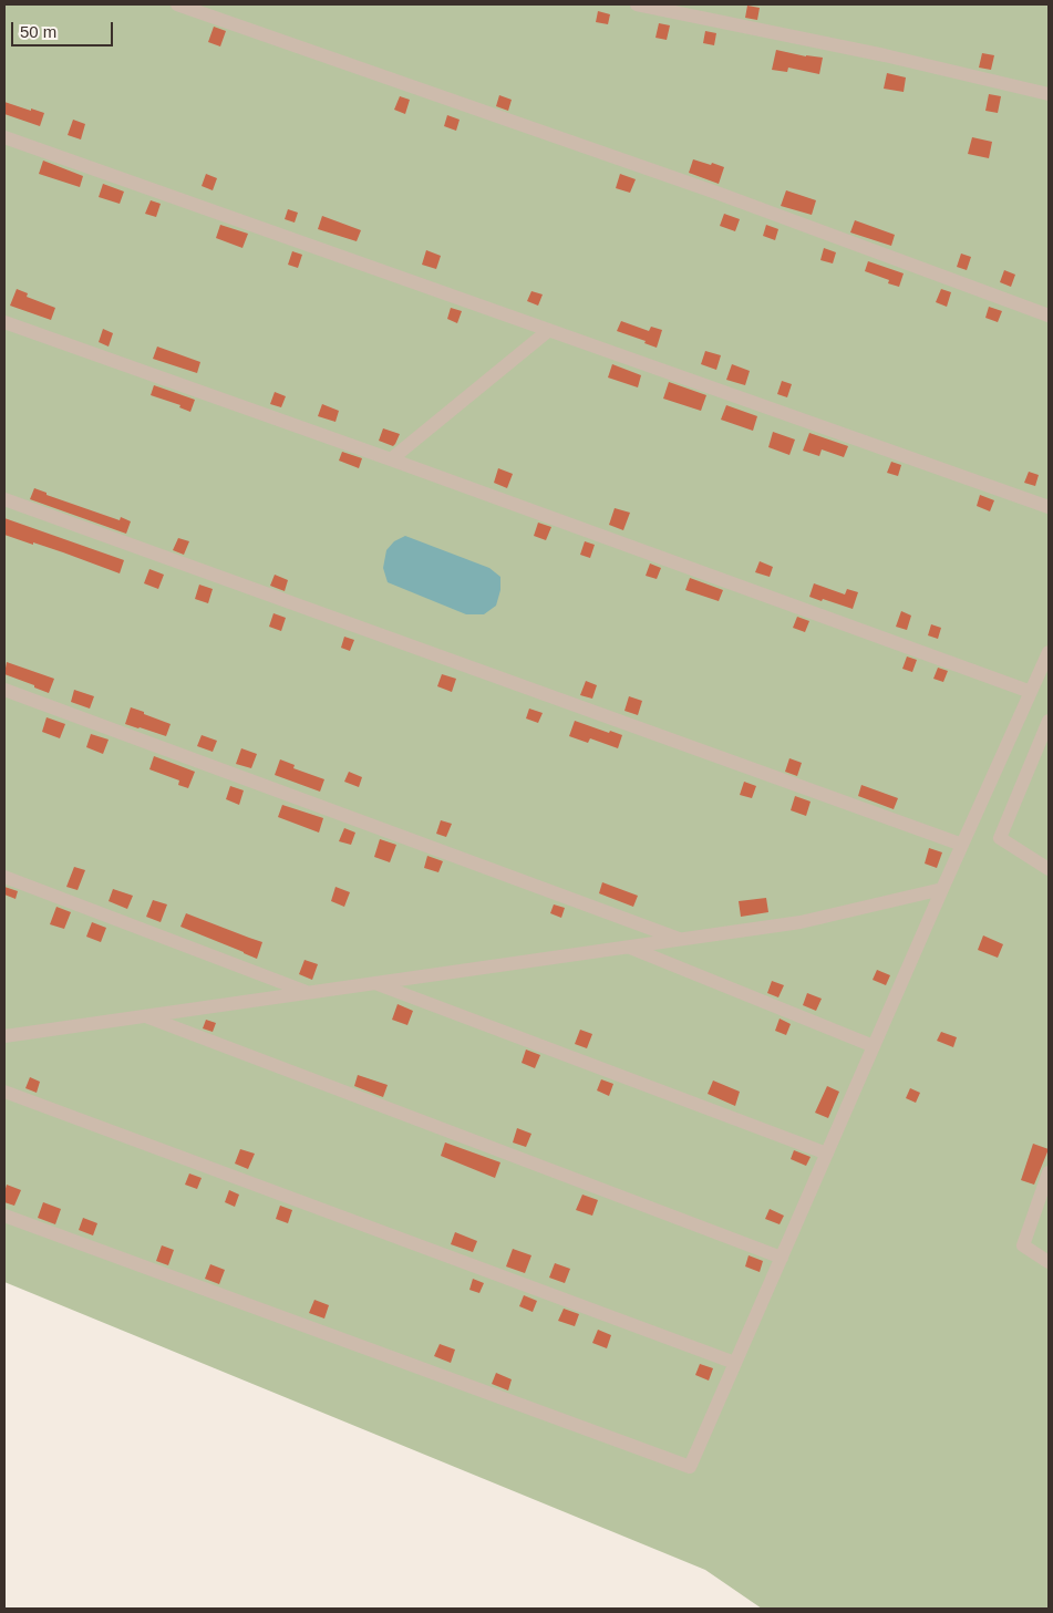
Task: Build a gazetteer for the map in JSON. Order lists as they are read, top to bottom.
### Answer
{
  "scale_bar": "50 m"
}
